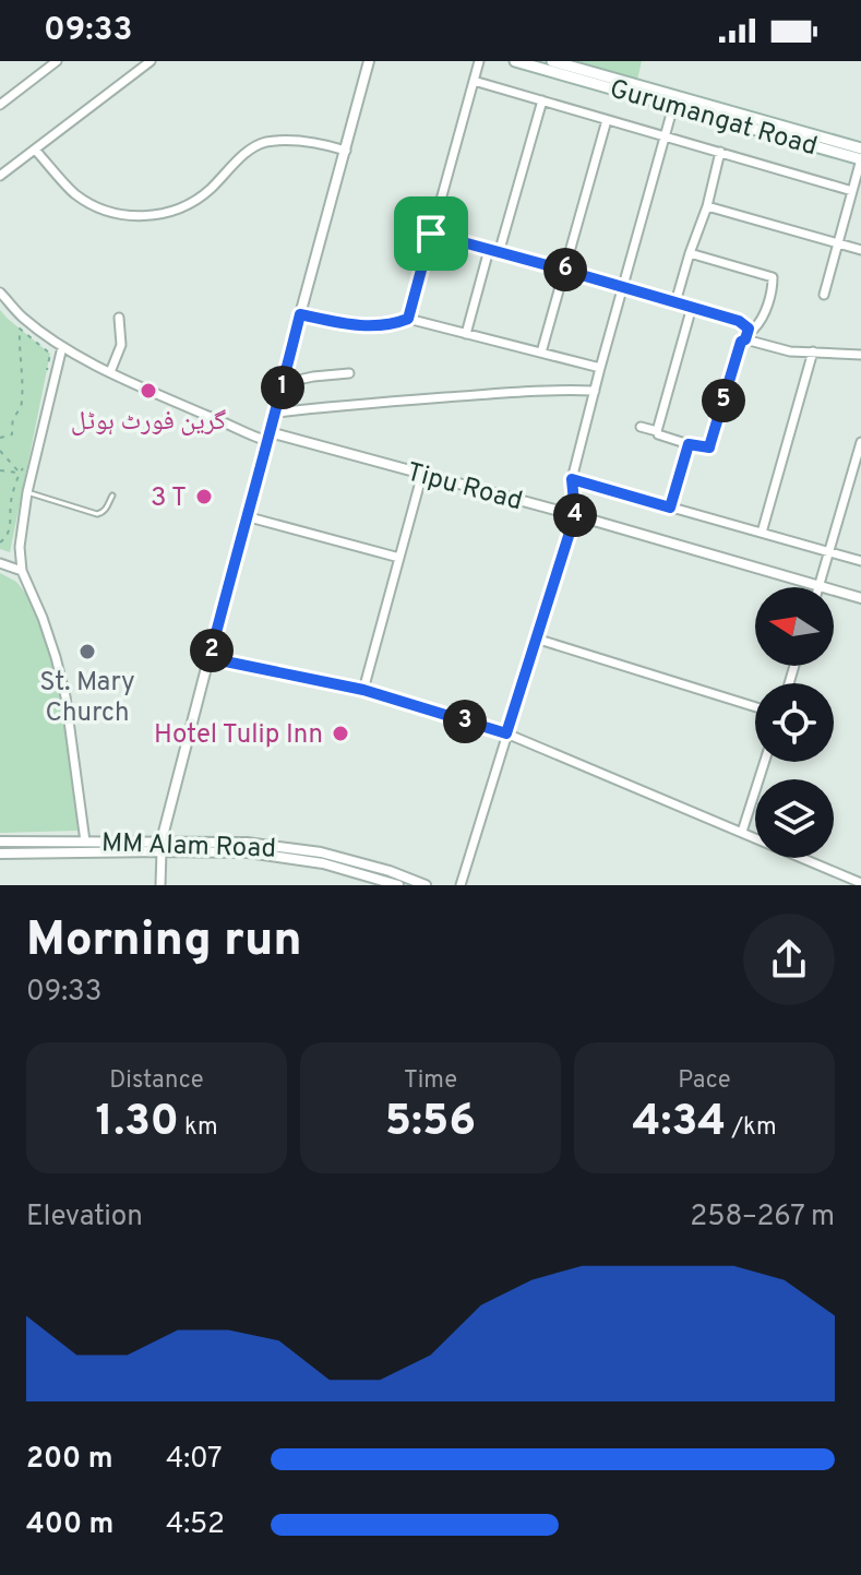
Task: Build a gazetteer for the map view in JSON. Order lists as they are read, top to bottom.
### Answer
{
  "streets": {
    "main road": ["Gurumangat Road"],
    "street": ["Tipu Road", "MM Alam Road"]
  },
  "places": [
    "گرین فورٹ ہوٹل",
    "3 T",
    "St. Mary Church",
    "Hotel Tulip Inn"
  ],
  "north": "left",
  "page": {
    "status": "09:33",
    "pins": [
      "6",
      "1",
      "5",
      "4",
      "2",
      "3"
    ],
    "heading": ["Morning run", "09:33"],
    "stats": [
      ["Distance", "1.30 km"],
      ["Time", "5:56"],
      ["Pace", "4:34 /km"]
    ],
    "chart": ["Elevation", "258–267 m"],
    "list": [
      {
        "name": "200 m",
        "note": "4:07"
      },
      {
        "name": "400 m",
        "note": "4:52"
      }
    ]
  }
}
